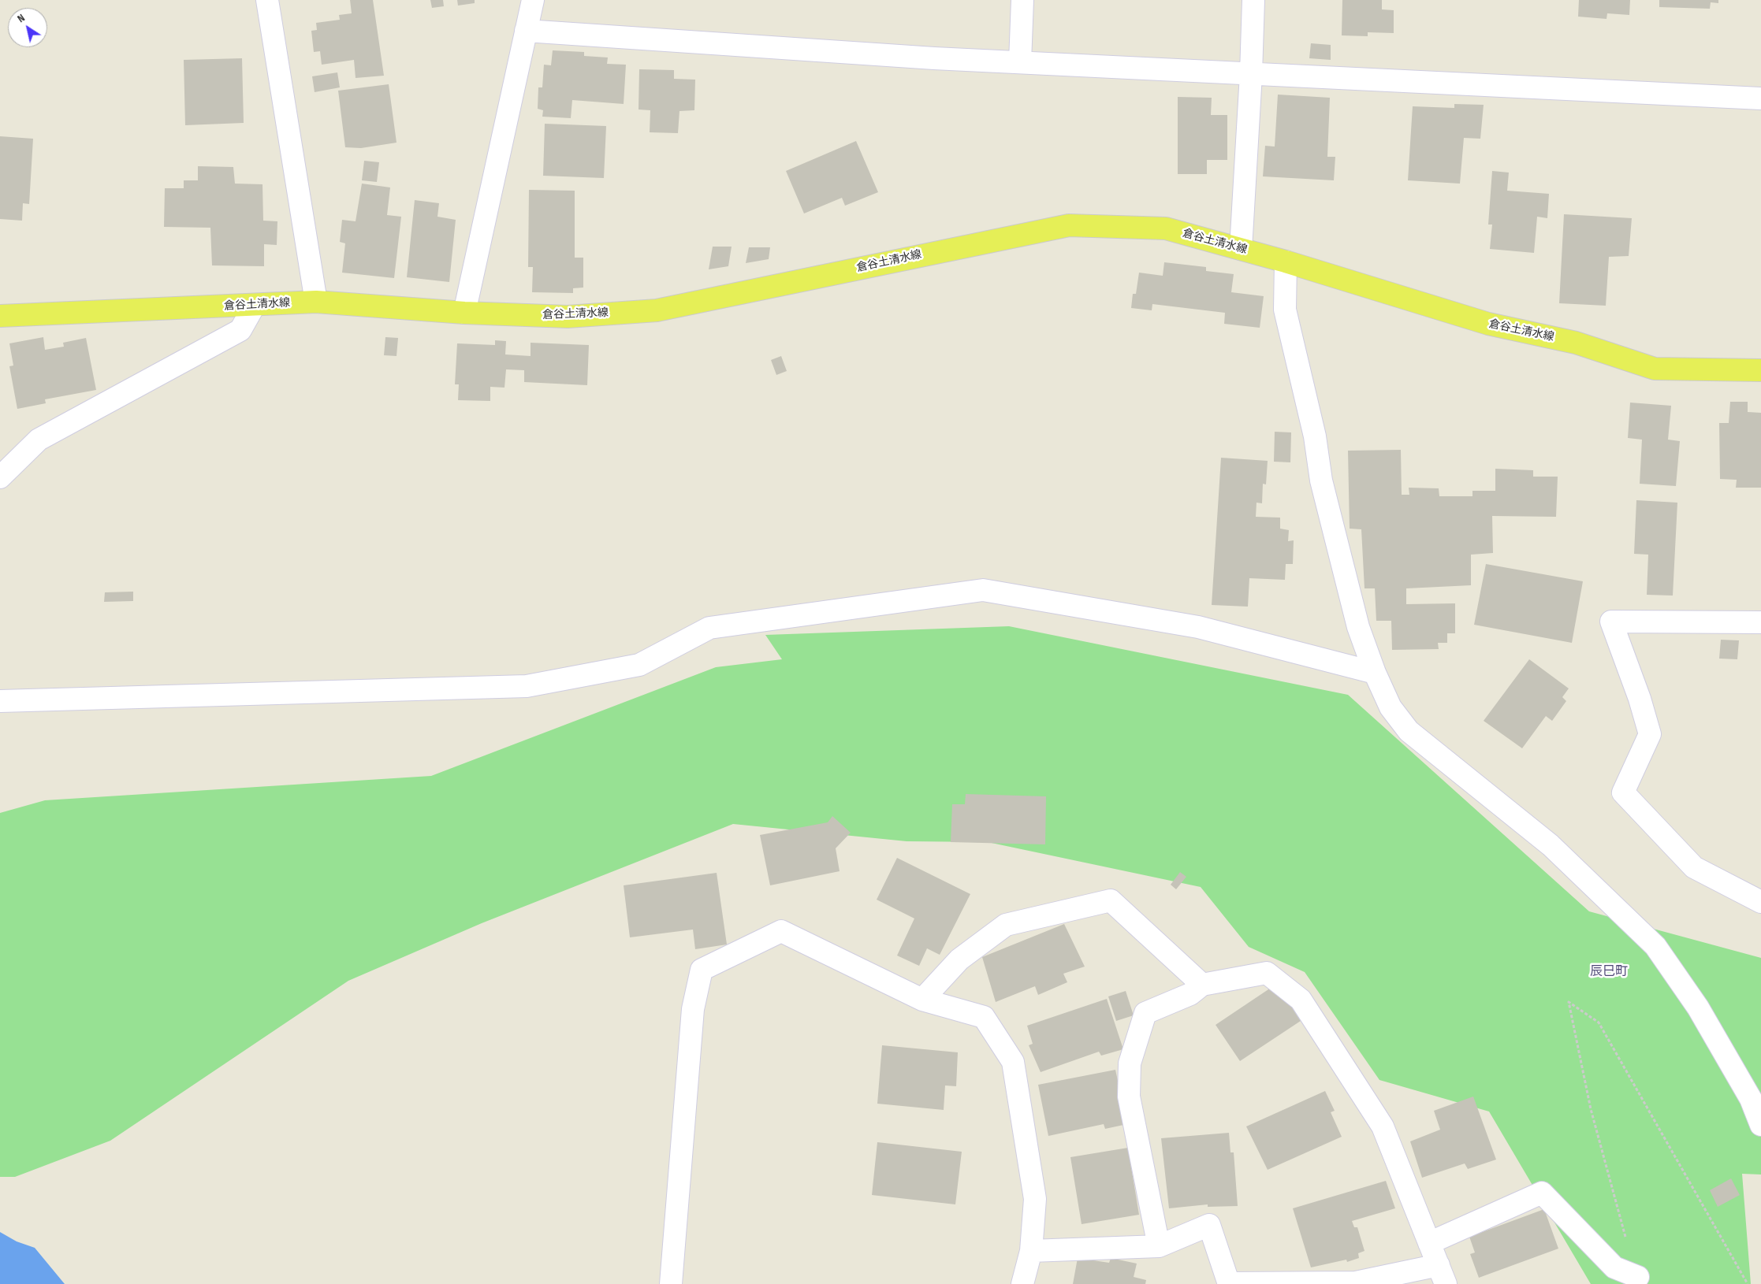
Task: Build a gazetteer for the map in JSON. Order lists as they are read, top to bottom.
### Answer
{
  "streets": {
    "main road": ["倉谷土清水線"]
  },
  "districts": ["辰巳町"],
  "north": "top left"
}
